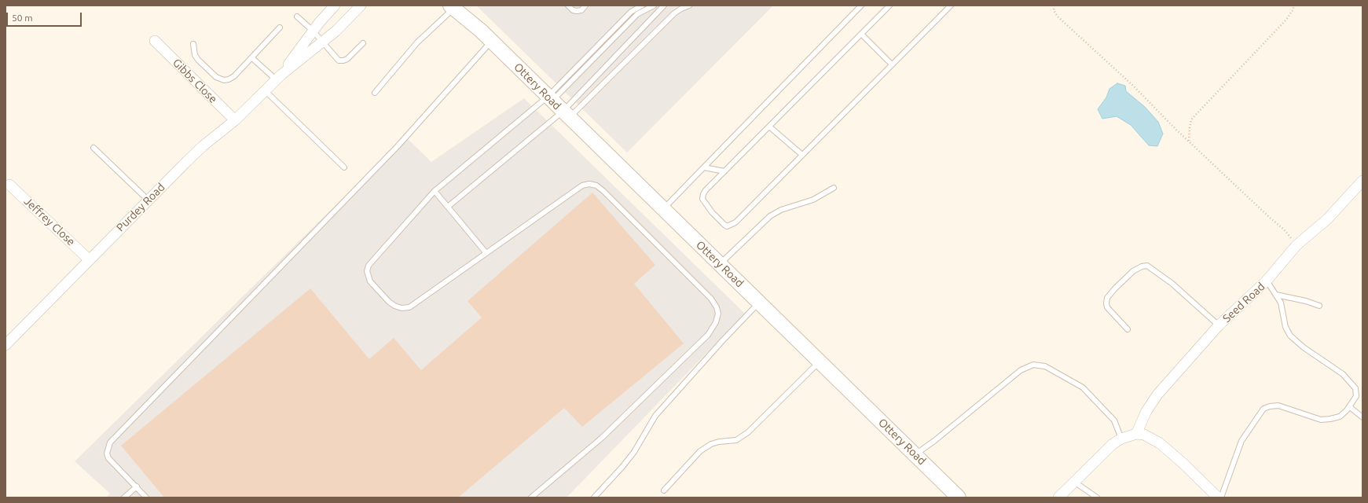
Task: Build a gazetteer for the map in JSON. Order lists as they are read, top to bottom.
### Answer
{
  "streets": {
    "street": [
      "Gibbs Close",
      "Ottery Road",
      "Purdey Road",
      "Jeffrey Close",
      "Seed Road"
    ]
  },
  "crossings": [
    ["Gibbs Close", "Purdey Road"],
    ["Purdey Road", "Jeffrey Close"]
  ],
  "scale_bar": "50 m"
}
